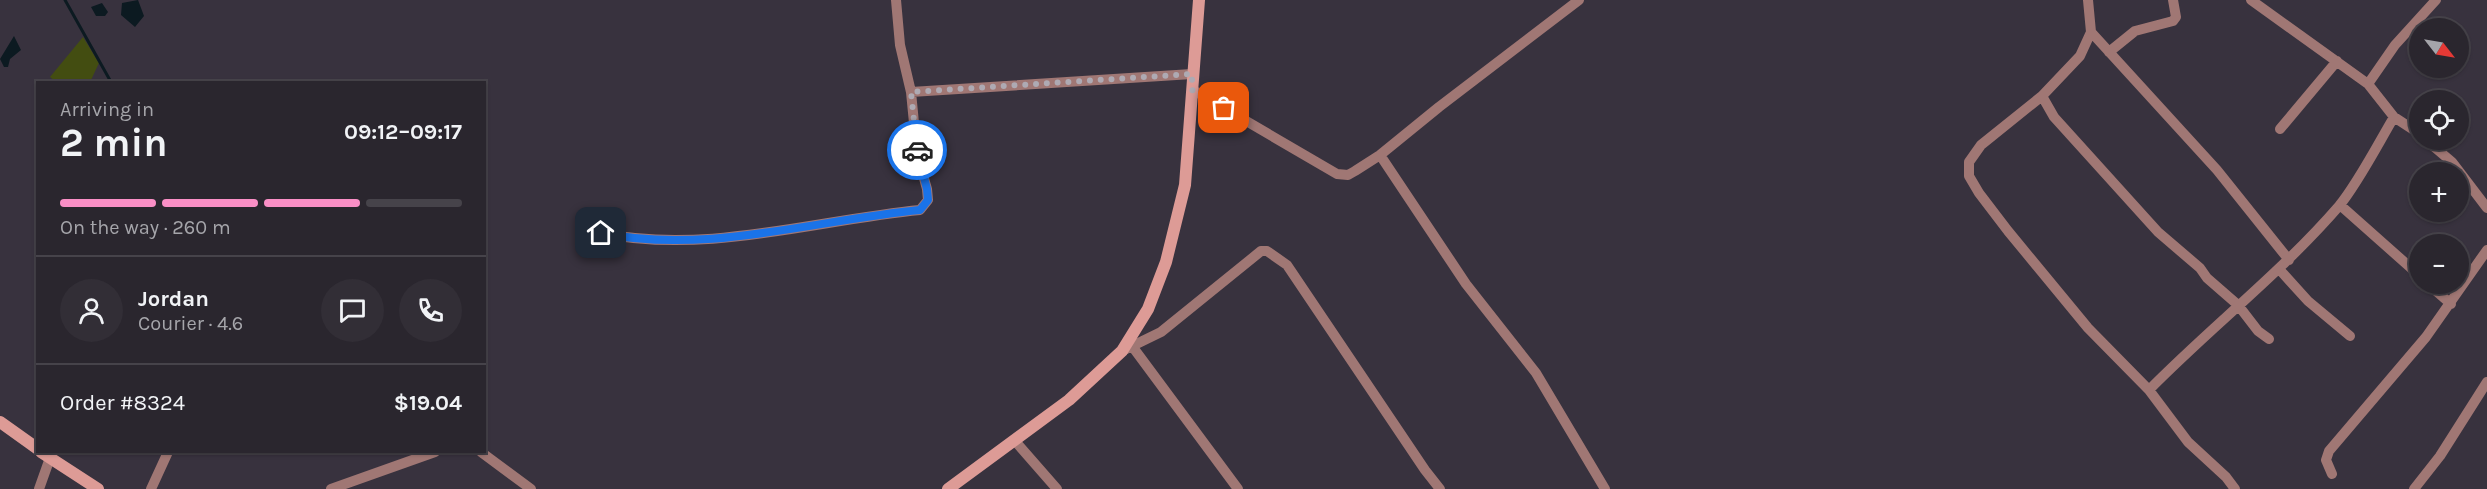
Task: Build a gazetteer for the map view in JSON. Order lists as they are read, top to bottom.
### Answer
{
  "north": "bottom right",
  "page": {
    "map_buttons": ["+", "−"],
    "heading": ["2 min", "Arriving in", "09:12–09:17"],
    "panel": [
      "Jordan",
      "Courier · 4.6",
      "Order #8324",
      "$19.04"
    ],
    "bar": "On the way · 260 m"
  }
}
